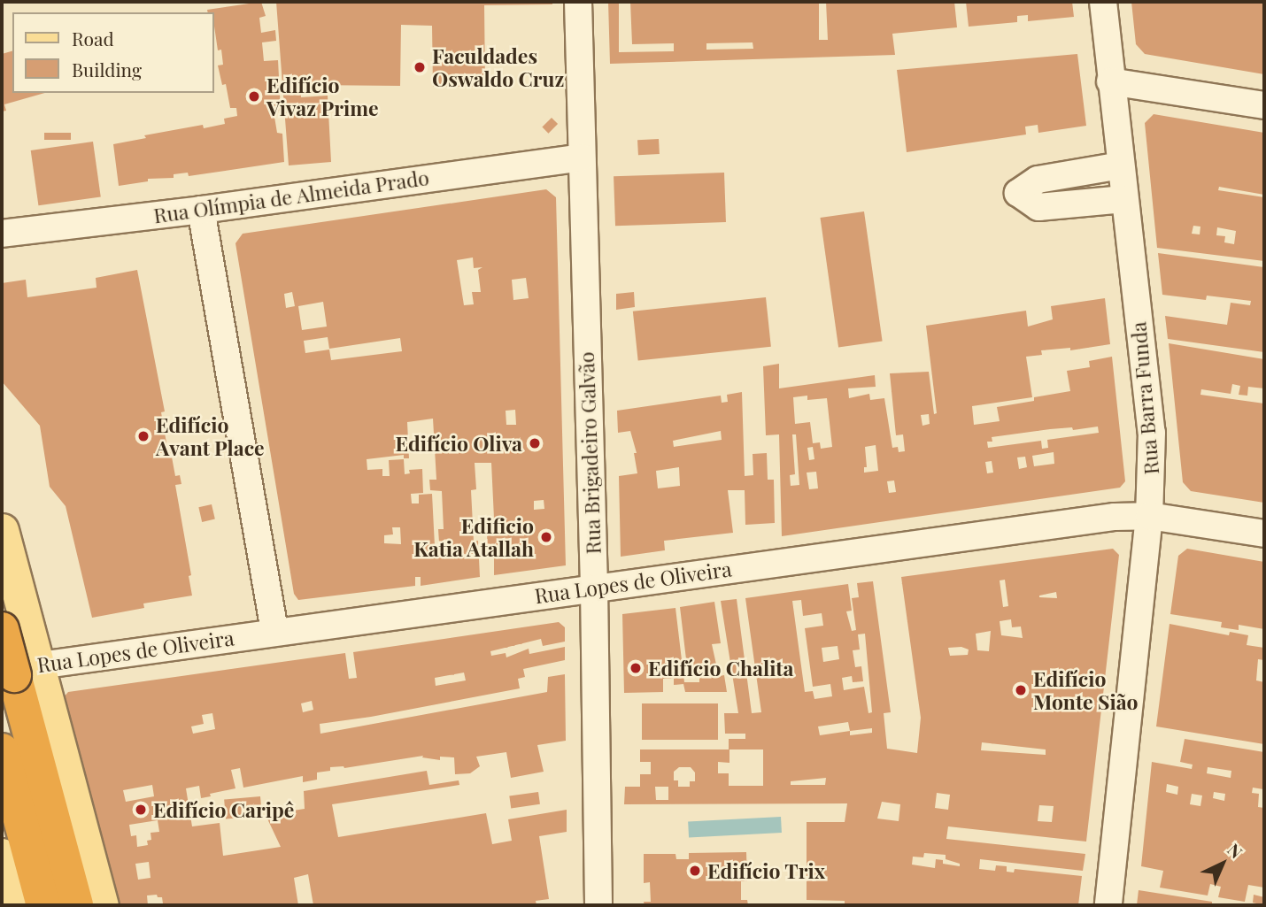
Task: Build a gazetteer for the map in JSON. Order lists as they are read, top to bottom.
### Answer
{
  "streets": {
    "street": [
      "Rua Olímpia de Almeida Prado",
      "Rua Barra Funda",
      "Rua Brigadeiro Galvão",
      "Rua Lopes de Oliveira"
    ]
  },
  "crossings": [
    ["Rua Olímpia de Almeida Prado", "Rua Brigadeiro Galvão"],
    ["Rua Barra Funda", "Rua Lopes de Oliveira"],
    ["Rua Brigadeiro Galvão", "Rua Lopes de Oliveira"]
  ],
  "places": [
    "Faculdades Oswaldo Cruz",
    "Edifício Vivaz Prime",
    "Edifício Avant Place",
    "Edifício Oliva",
    "Edificio Katia Atallah",
    "Edifício Chalita",
    "Edifício Monte Sião",
    "Edifício Caripê",
    "Edifício Trix"
  ],
  "legend": ["Road", "Building"],
  "north": "top right"
}
